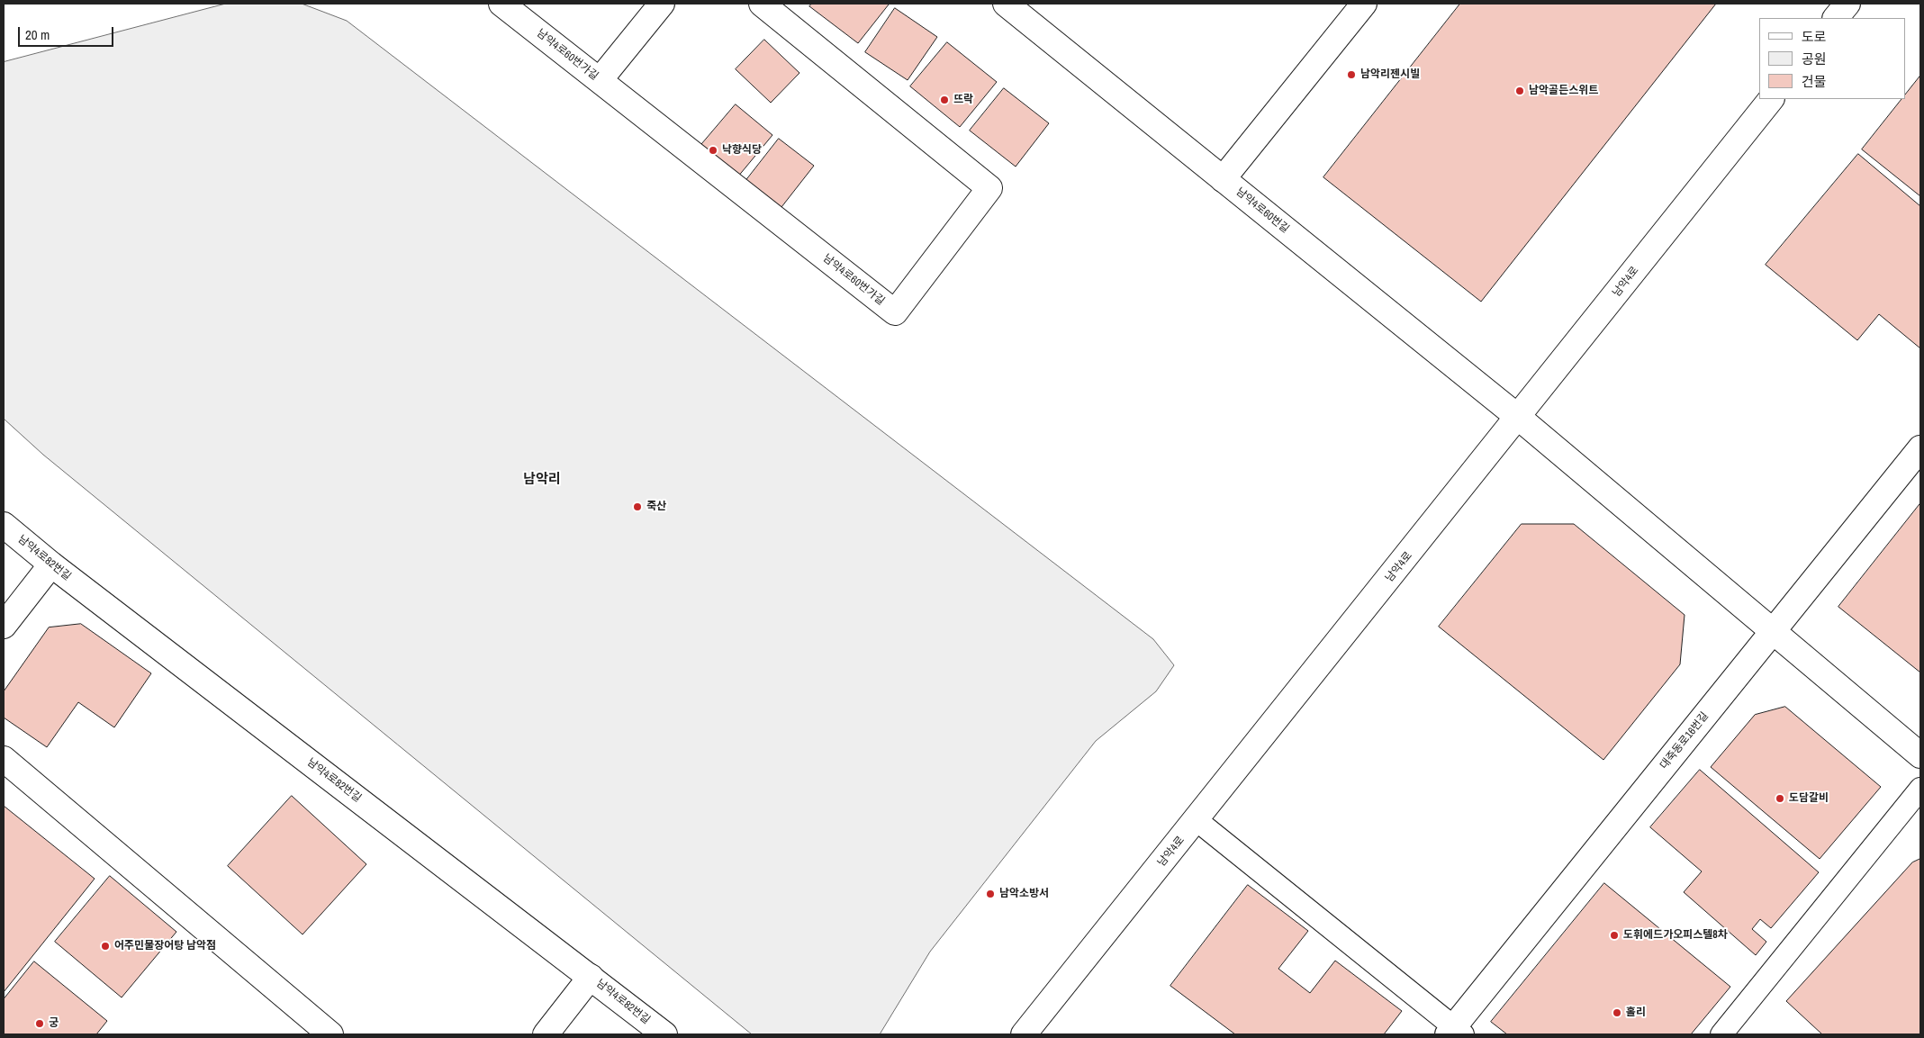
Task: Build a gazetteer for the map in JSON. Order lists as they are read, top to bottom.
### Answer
{
  "streets": {
    "street": [
      "남악4로60번가길",
      "남악4로60번길",
      "남악4로",
      "남악4로82번길",
      "대죽동로16번길"
    ]
  },
  "crossings": [
    ["남악4로60번길", "남악4로"],
    ["남악4로60번길", "대죽동로16번길"]
  ],
  "districts": ["남악리"],
  "places": [
    "남악리젠시빌",
    "남악골든스위트",
    "뜨락",
    "낙향식당",
    "죽산",
    "도담갈비",
    "남악소방서",
    "도휘에드가오피스텔8차",
    "어주민물장어탕 남악점",
    "홀리",
    "궁"
  ],
  "legend": ["도로", "공원", "건물"],
  "scale_bar": "20 m"
}
